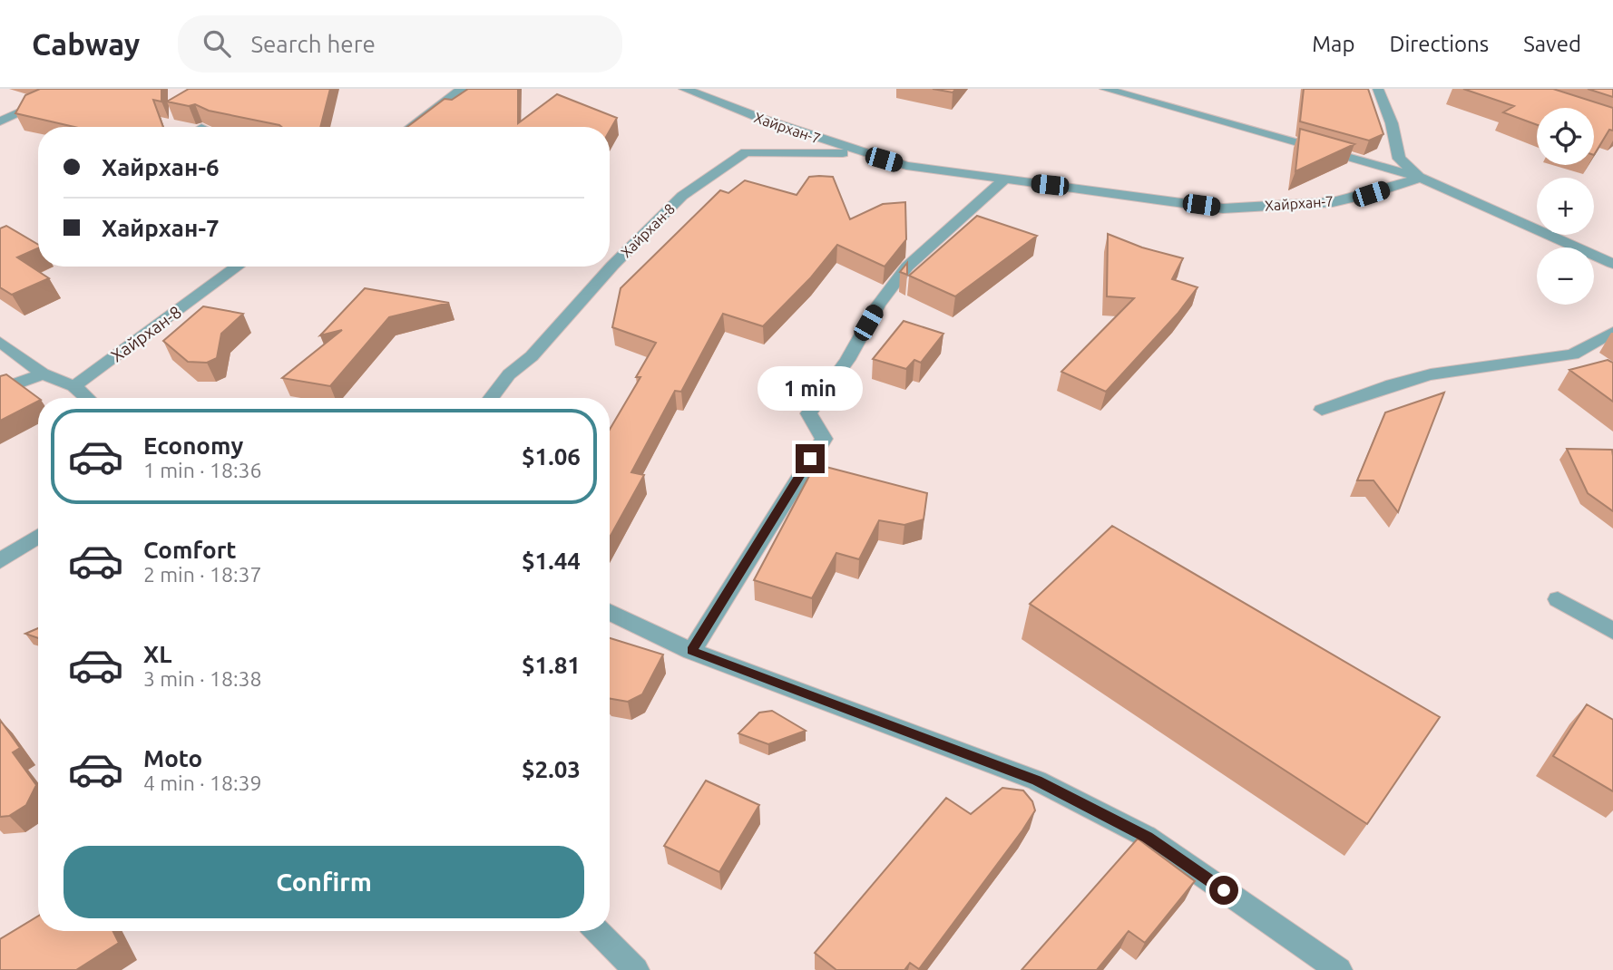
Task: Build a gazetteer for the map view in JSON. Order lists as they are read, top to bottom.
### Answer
{
  "streets": {
    "street": ["Хайрхан-7", "Хайрхан-8"]
  },
  "crossings": [
    ["Хайрхан-7", "Хайрхан-8"]
  ],
  "page": {
    "header": "Cabway",
    "search": "Search here",
    "nav": ["Map", "Directions", "Saved"],
    "map_buttons": ["+", "−"],
    "banner": ["Хайрхан-6", "Хайрхан-7"],
    "bubble": "1 min",
    "list": [
      {
        "name": "Economy",
        "note": "1 min · 18:36",
        "value": "$1.06"
      },
      {
        "name": "Comfort",
        "note": "2 min · 18:37",
        "value": "$1.44"
      },
      {
        "name": "XL",
        "note": "3 min · 18:38",
        "value": "$1.81"
      },
      {
        "name": "Moto",
        "note": "4 min · 18:39",
        "value": "$2.03"
      }
    ],
    "buttons": "Confirm"
  }
}
